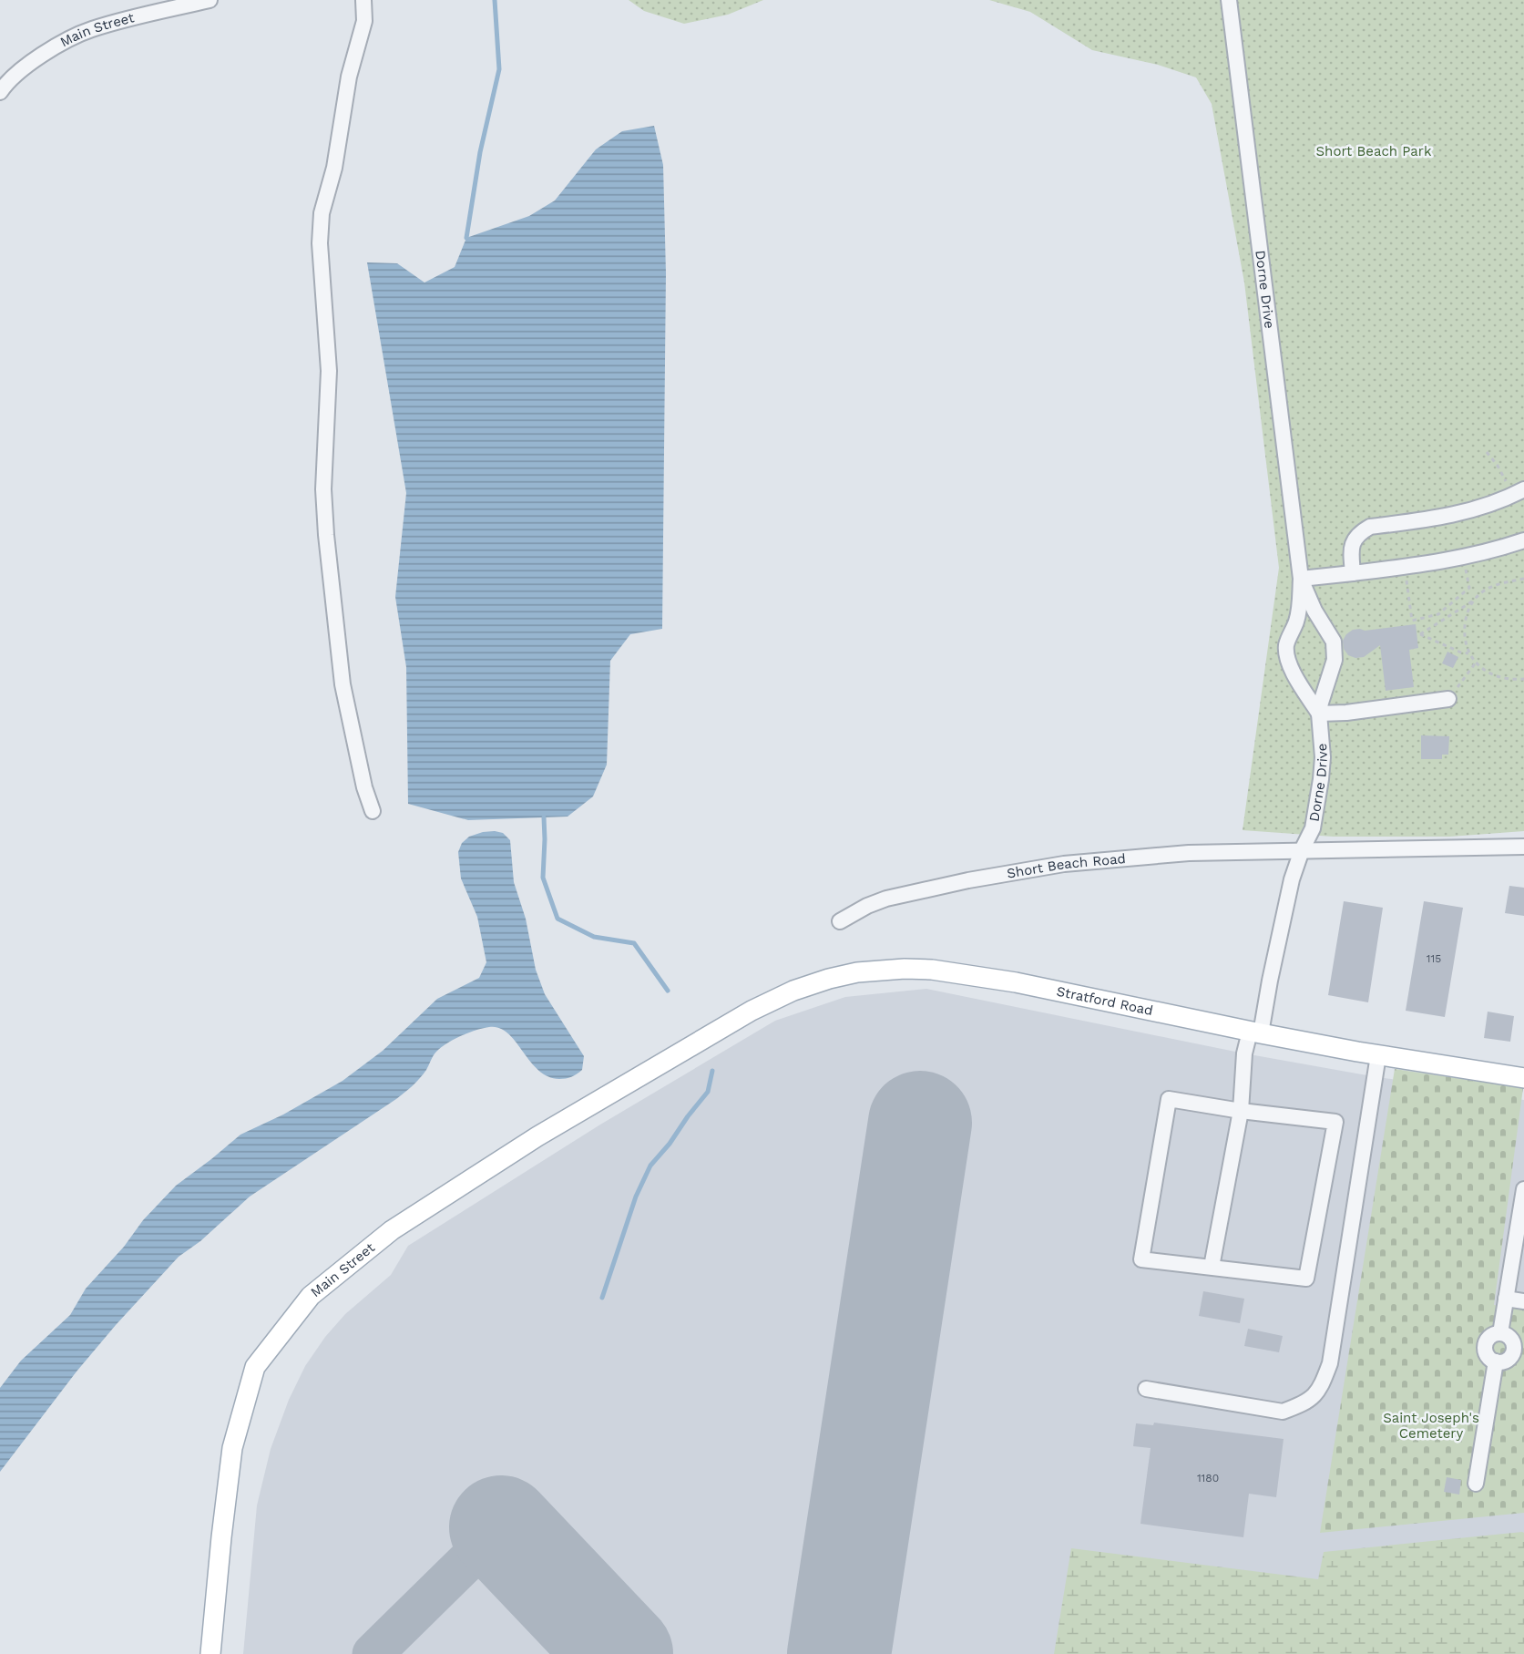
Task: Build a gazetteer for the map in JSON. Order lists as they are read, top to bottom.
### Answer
{
  "streets": {
    "main road": ["Main Street", "Stratford Road"],
    "street": ["Dorne Drive", "Short Beach Road"]
  },
  "crossings": [
    ["Main Street", "Stratford Road"],
    ["Dorne Drive", "Short Beach Road"]
  ],
  "parks": ["Short Beach Park", "Saint Joseph's Cemetery"],
  "house_numbers": ["115", "1180"]
}
